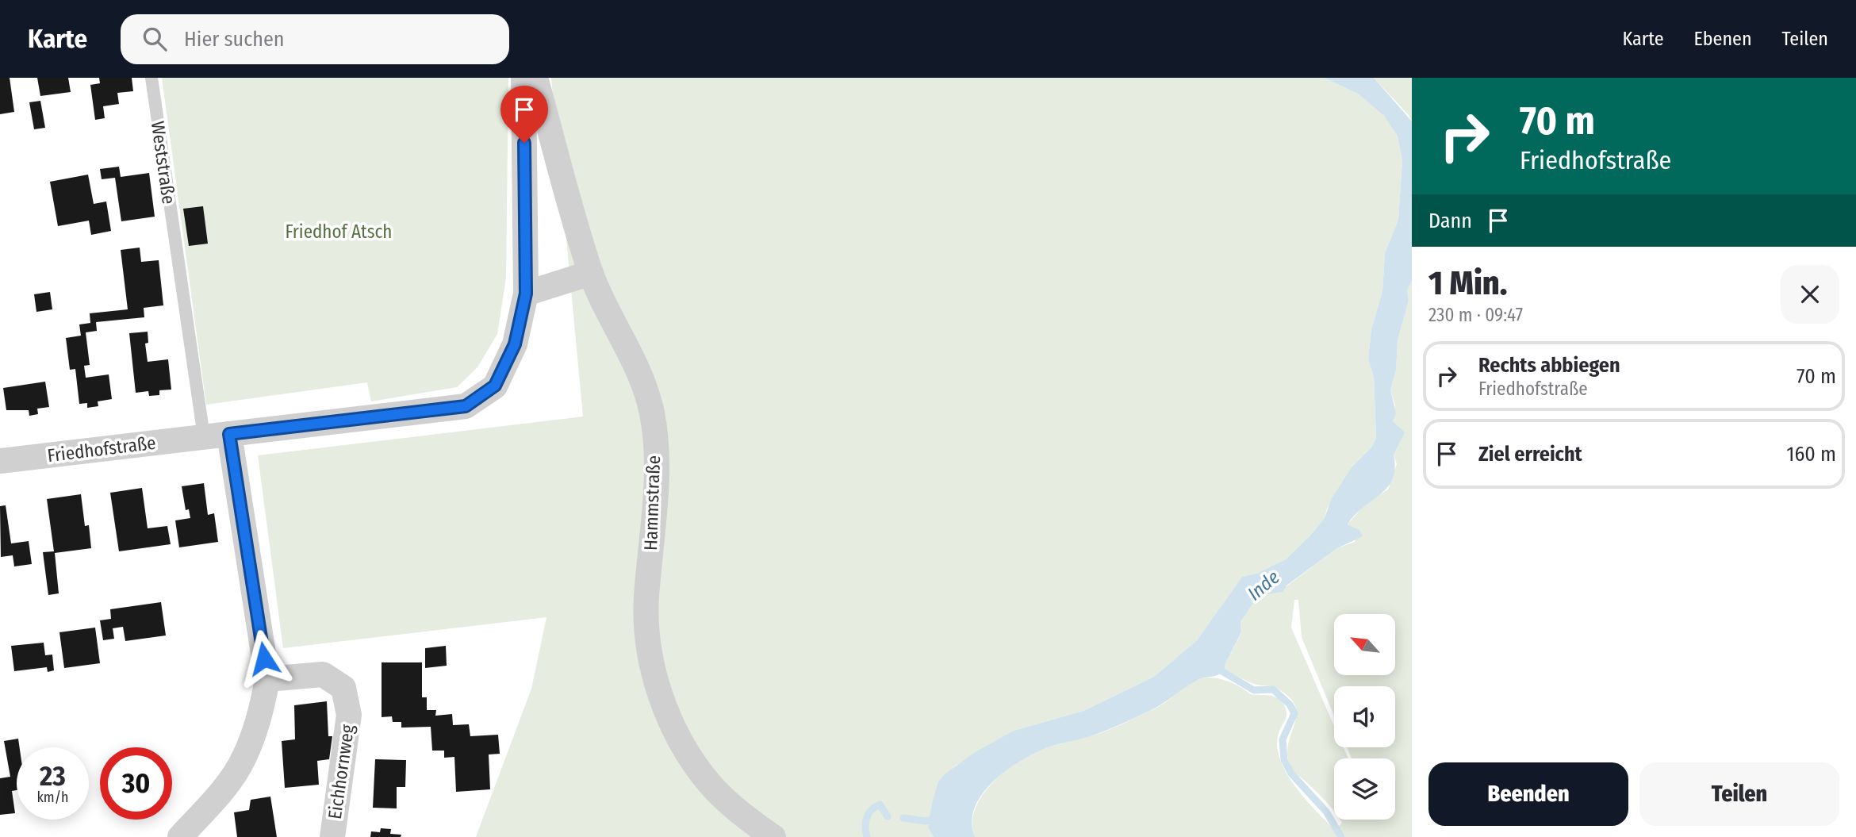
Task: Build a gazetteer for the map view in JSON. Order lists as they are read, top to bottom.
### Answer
{
  "streets": {
    "street": ["Friedhofstraße", "Hammstraße", "Eichhornweg"],
    "lane": ["Weststraße"]
  },
  "crossings": [
    ["Weststraße", "Friedhofstraße"]
  ],
  "water": ["Inde"],
  "parks": ["Friedhof Atsch"],
  "north": "top left",
  "page": {
    "header": "Karte",
    "search": "Hier suchen",
    "nav": ["Karte", "Ebenen", "Teilen"],
    "turn": ["70 m", "Friedhofstraße"],
    "then": "Dann",
    "heading": ["1 Min.", "230 m · 09:47"],
    "list": [
      {
        "name": "Rechts abbiegen",
        "note": "Friedhofstraße",
        "value": "70 m"
      },
      {
        "name": "Ziel erreicht",
        "value": "160 m"
      }
    ],
    "speed": "23 km/h",
    "limit": "30",
    "buttons": ["Beenden", "Teilen"]
  }
}
